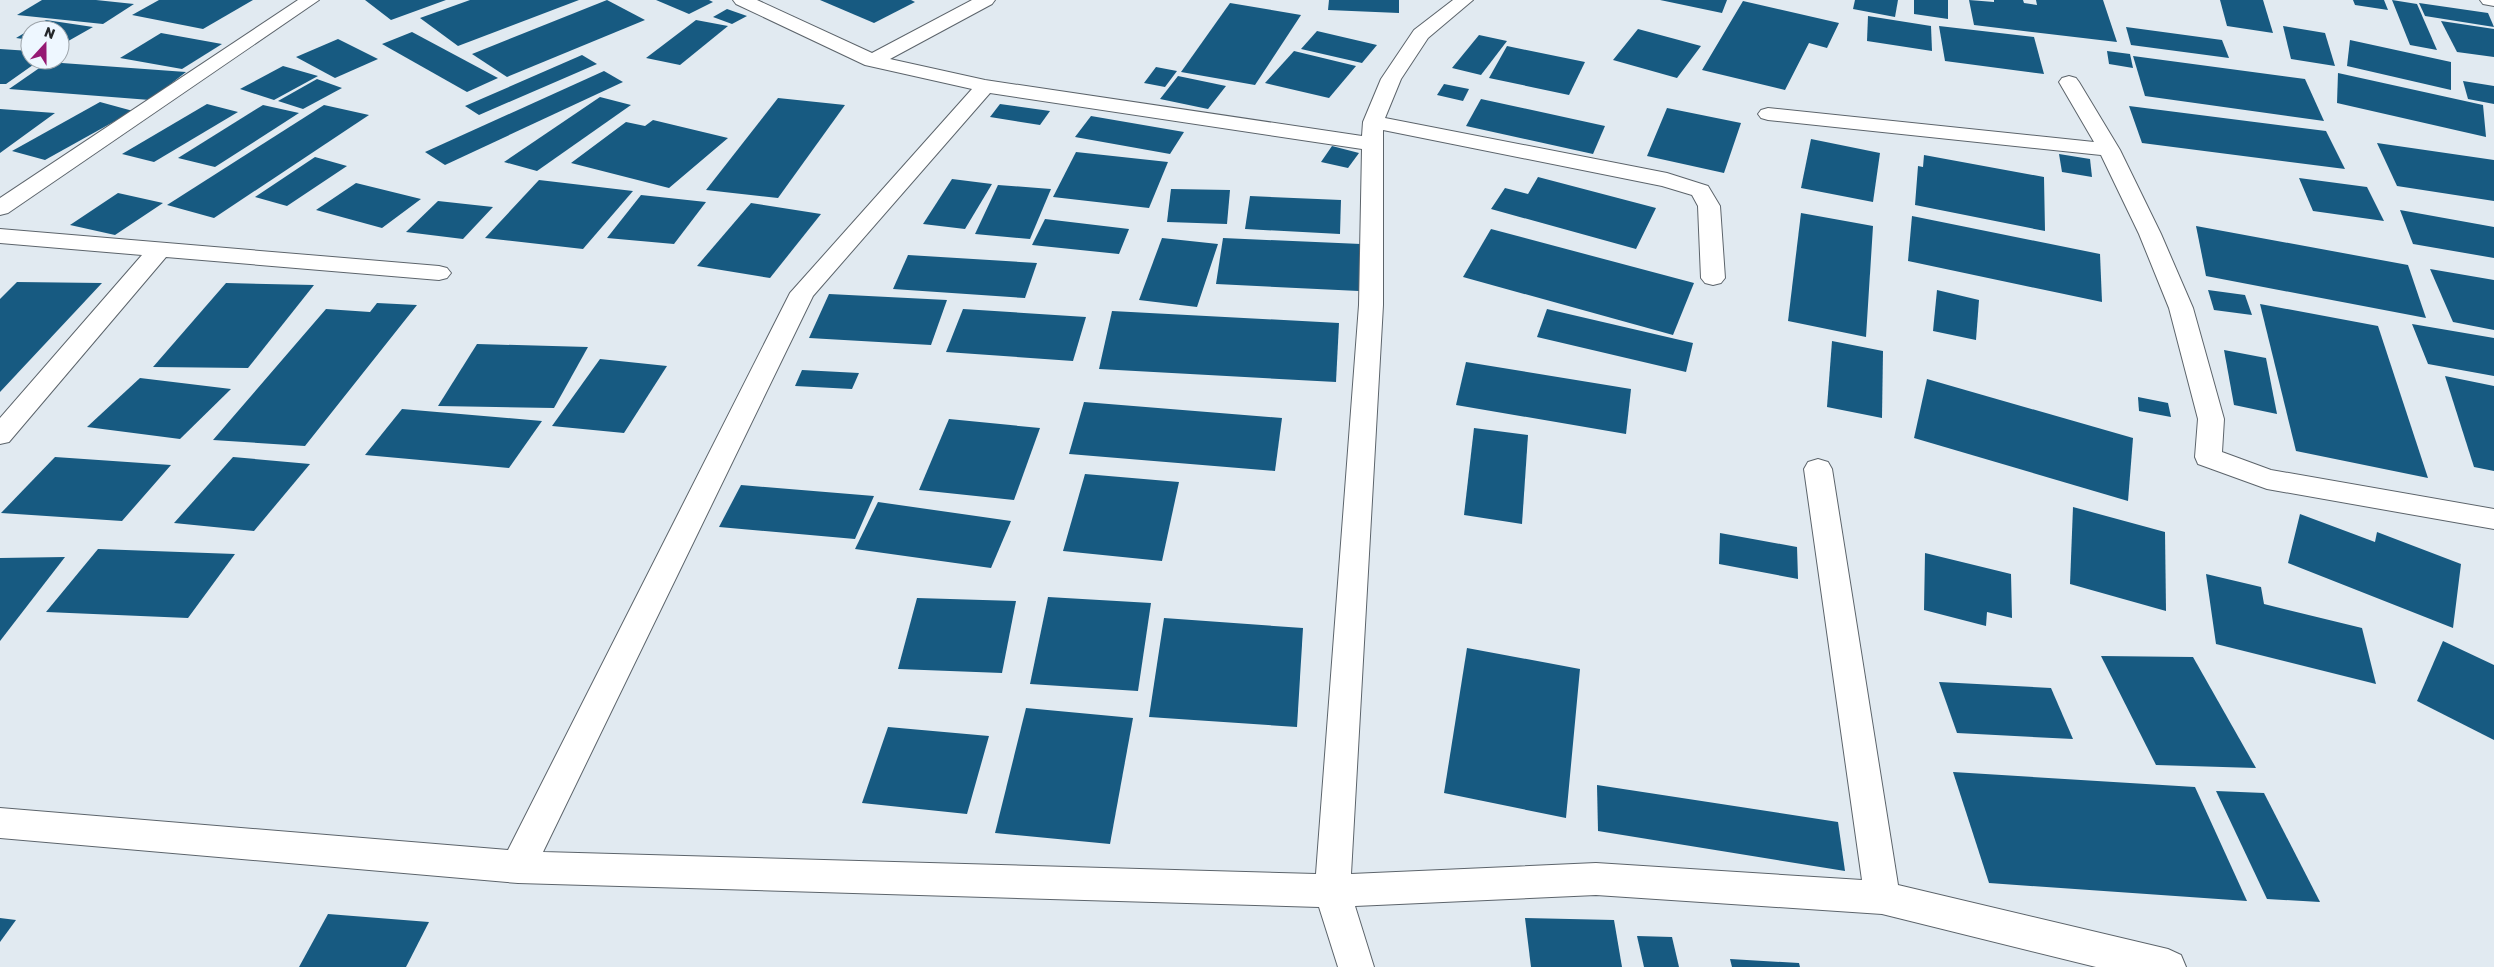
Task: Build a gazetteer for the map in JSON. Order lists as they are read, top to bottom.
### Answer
{
  "north": "top"
}
